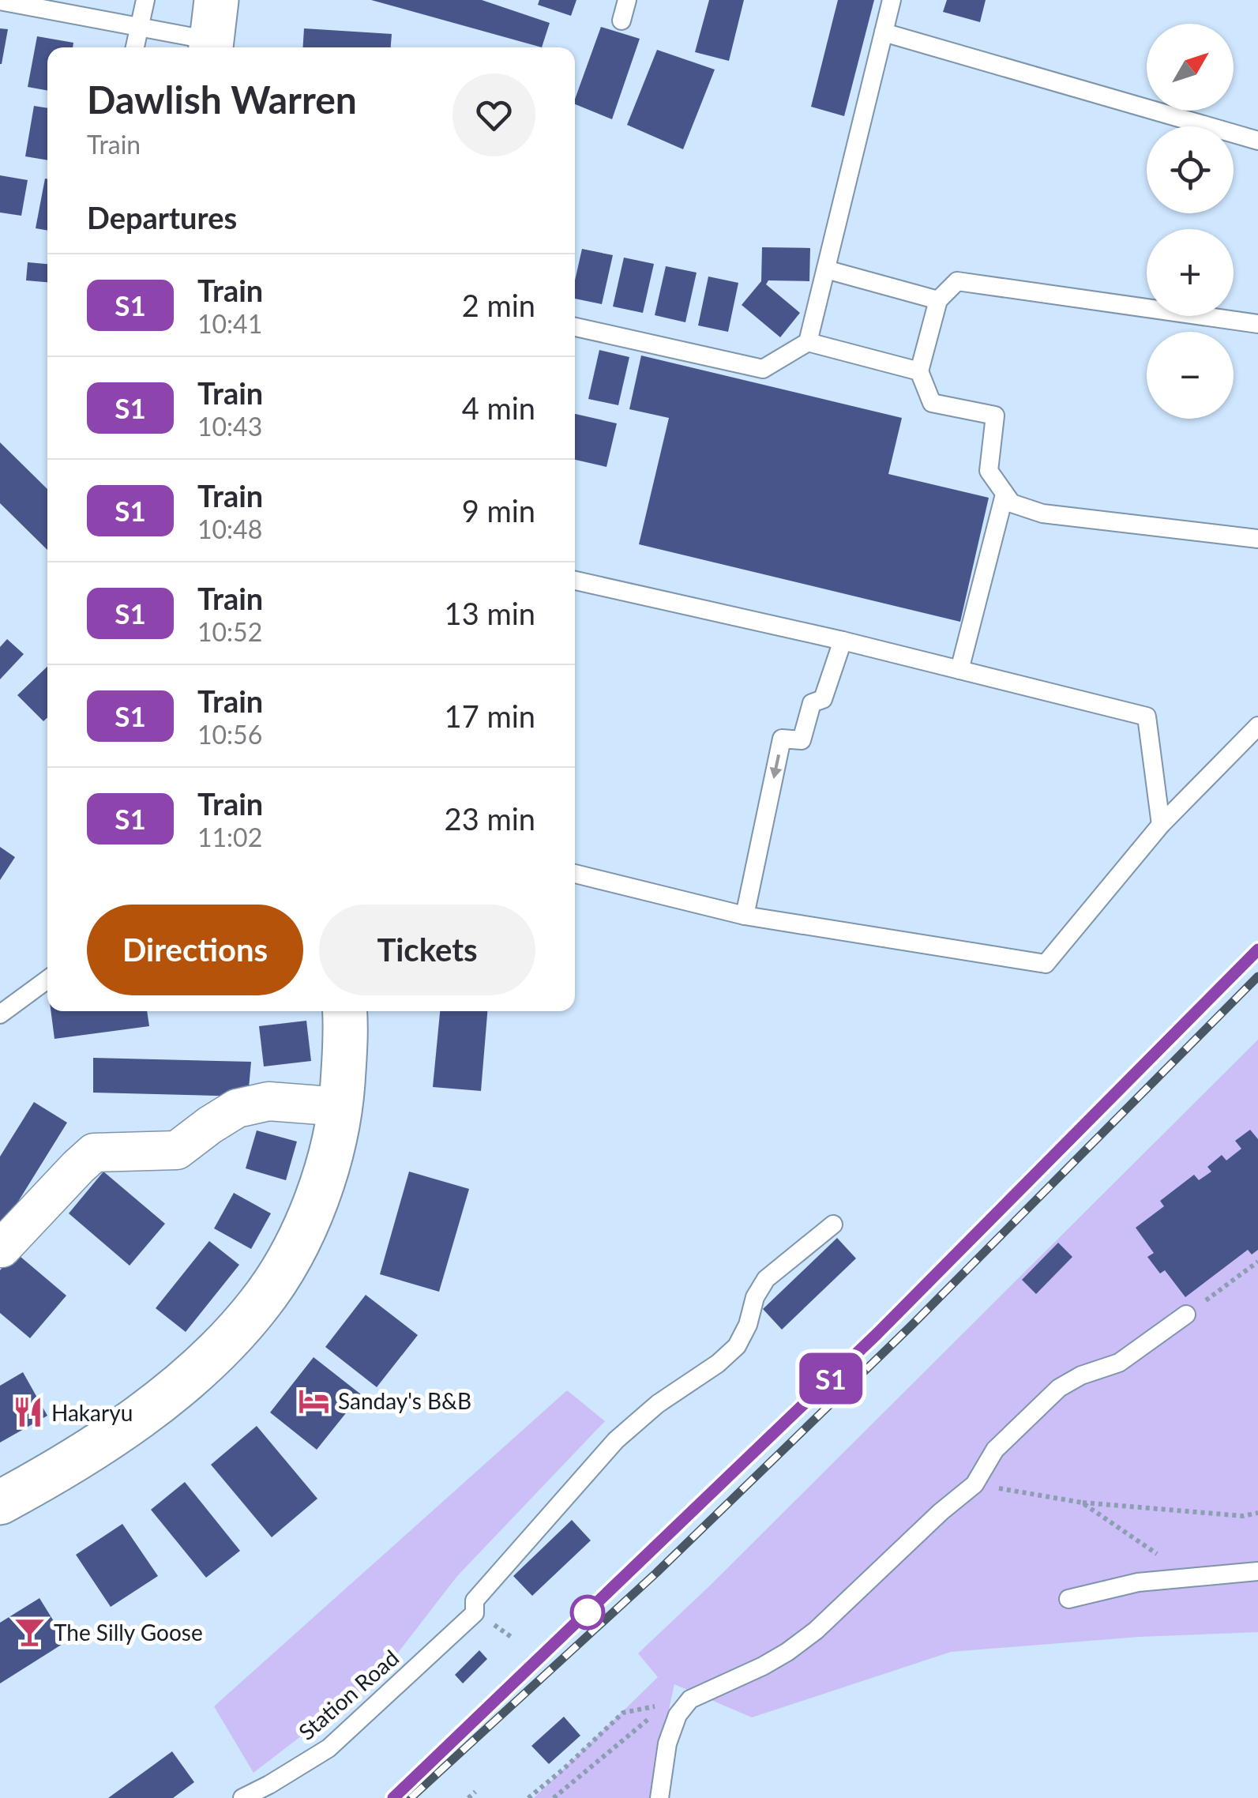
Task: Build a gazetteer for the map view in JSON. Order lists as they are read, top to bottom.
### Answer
{
  "streets": {
    "lane": ["Station Road"]
  },
  "places": {
    "hotel": ["Sanday's B&B"],
    "restaurant": ["Hakaryu"],
    "bar": ["The Silly Goose"]
  },
  "north": "top right",
  "page": {
    "on_map": "S1",
    "map_buttons": ["+", "−"],
    "heading": [
      ["Dawlish Warren", "Train"],
      "Departures"
    ],
    "list": [
      {
        "mark": "S1",
        "name": "Train",
        "note": "10:41",
        "value": "2 min"
      },
      {
        "mark": "S1",
        "name": "Train",
        "note": "10:43",
        "value": "4 min"
      },
      {
        "mark": "S1",
        "name": "Train",
        "note": "10:48",
        "value": "9 min"
      },
      {
        "mark": "S1",
        "name": "Train",
        "note": "10:52",
        "value": "13 min"
      },
      {
        "mark": "S1",
        "name": "Train",
        "note": "10:56",
        "value": "17 min"
      },
      {
        "mark": "S1",
        "name": "Train",
        "note": "11:02",
        "value": "23 min"
      }
    ],
    "buttons": ["Directions", "Tickets"]
  }
}
